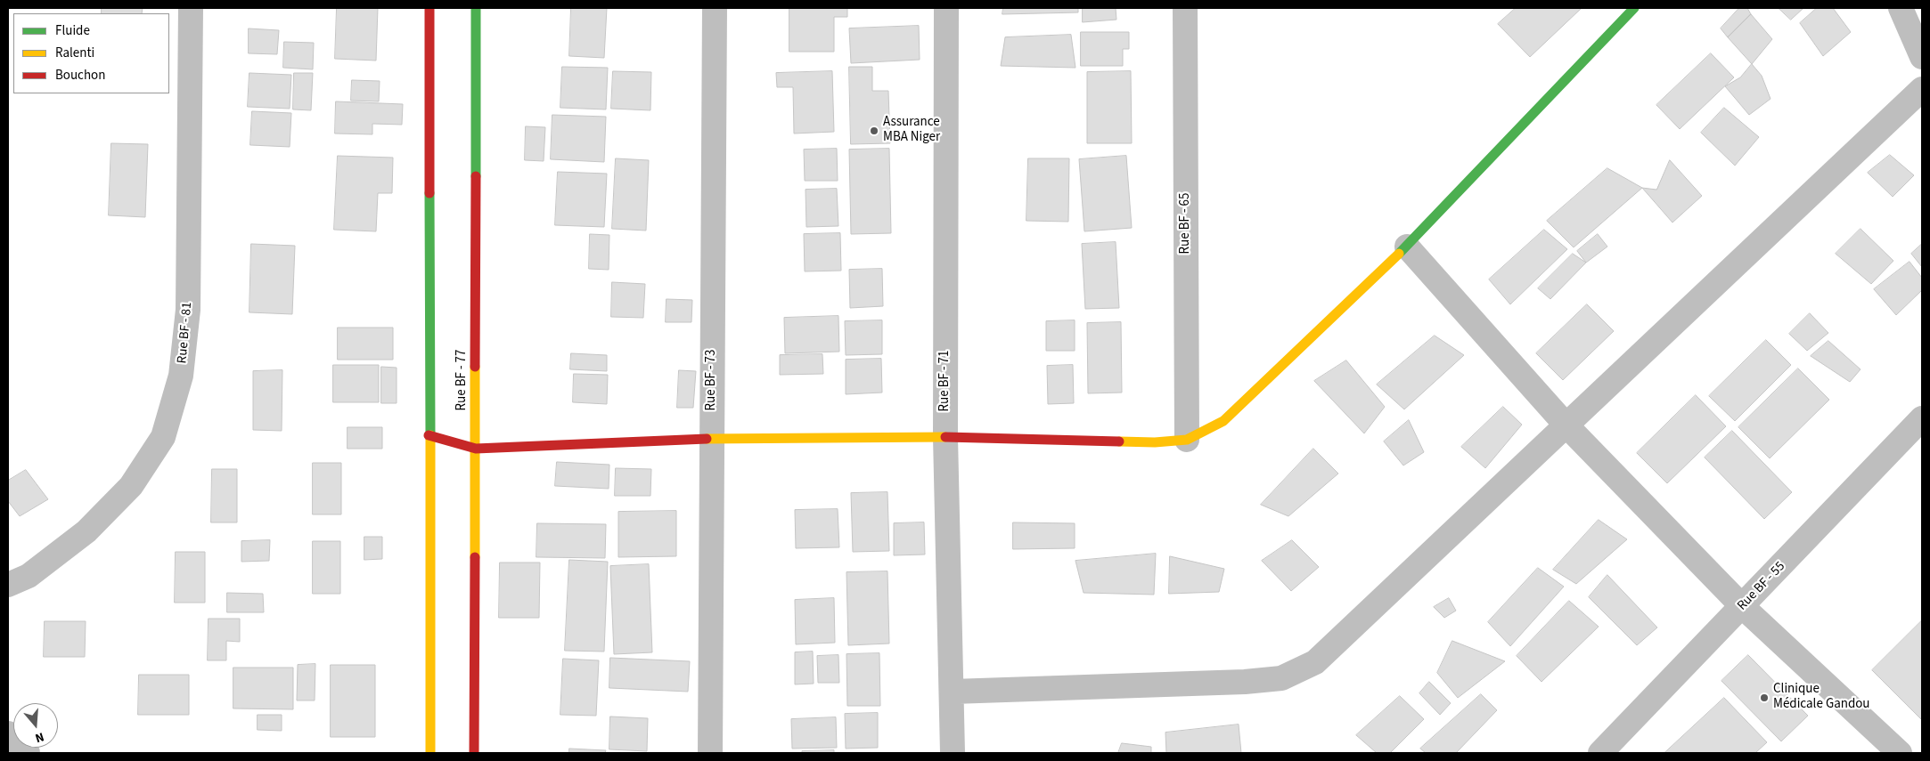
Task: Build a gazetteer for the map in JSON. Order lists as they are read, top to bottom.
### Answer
{
  "streets": {
    "main road": ["Rue BF - 77"],
    "street": [
      "Rue BF - 65",
      "Rue BF - 81",
      "Rue BF - 73",
      "Rue BF - 71",
      "Rue BF - 55"
    ]
  },
  "places": ["Assurance MBA Niger", "Clinique Médicale Gandou"],
  "legend": ["Fluide", "Ralenti", "Bouchon"],
  "north": "bottom"
}
